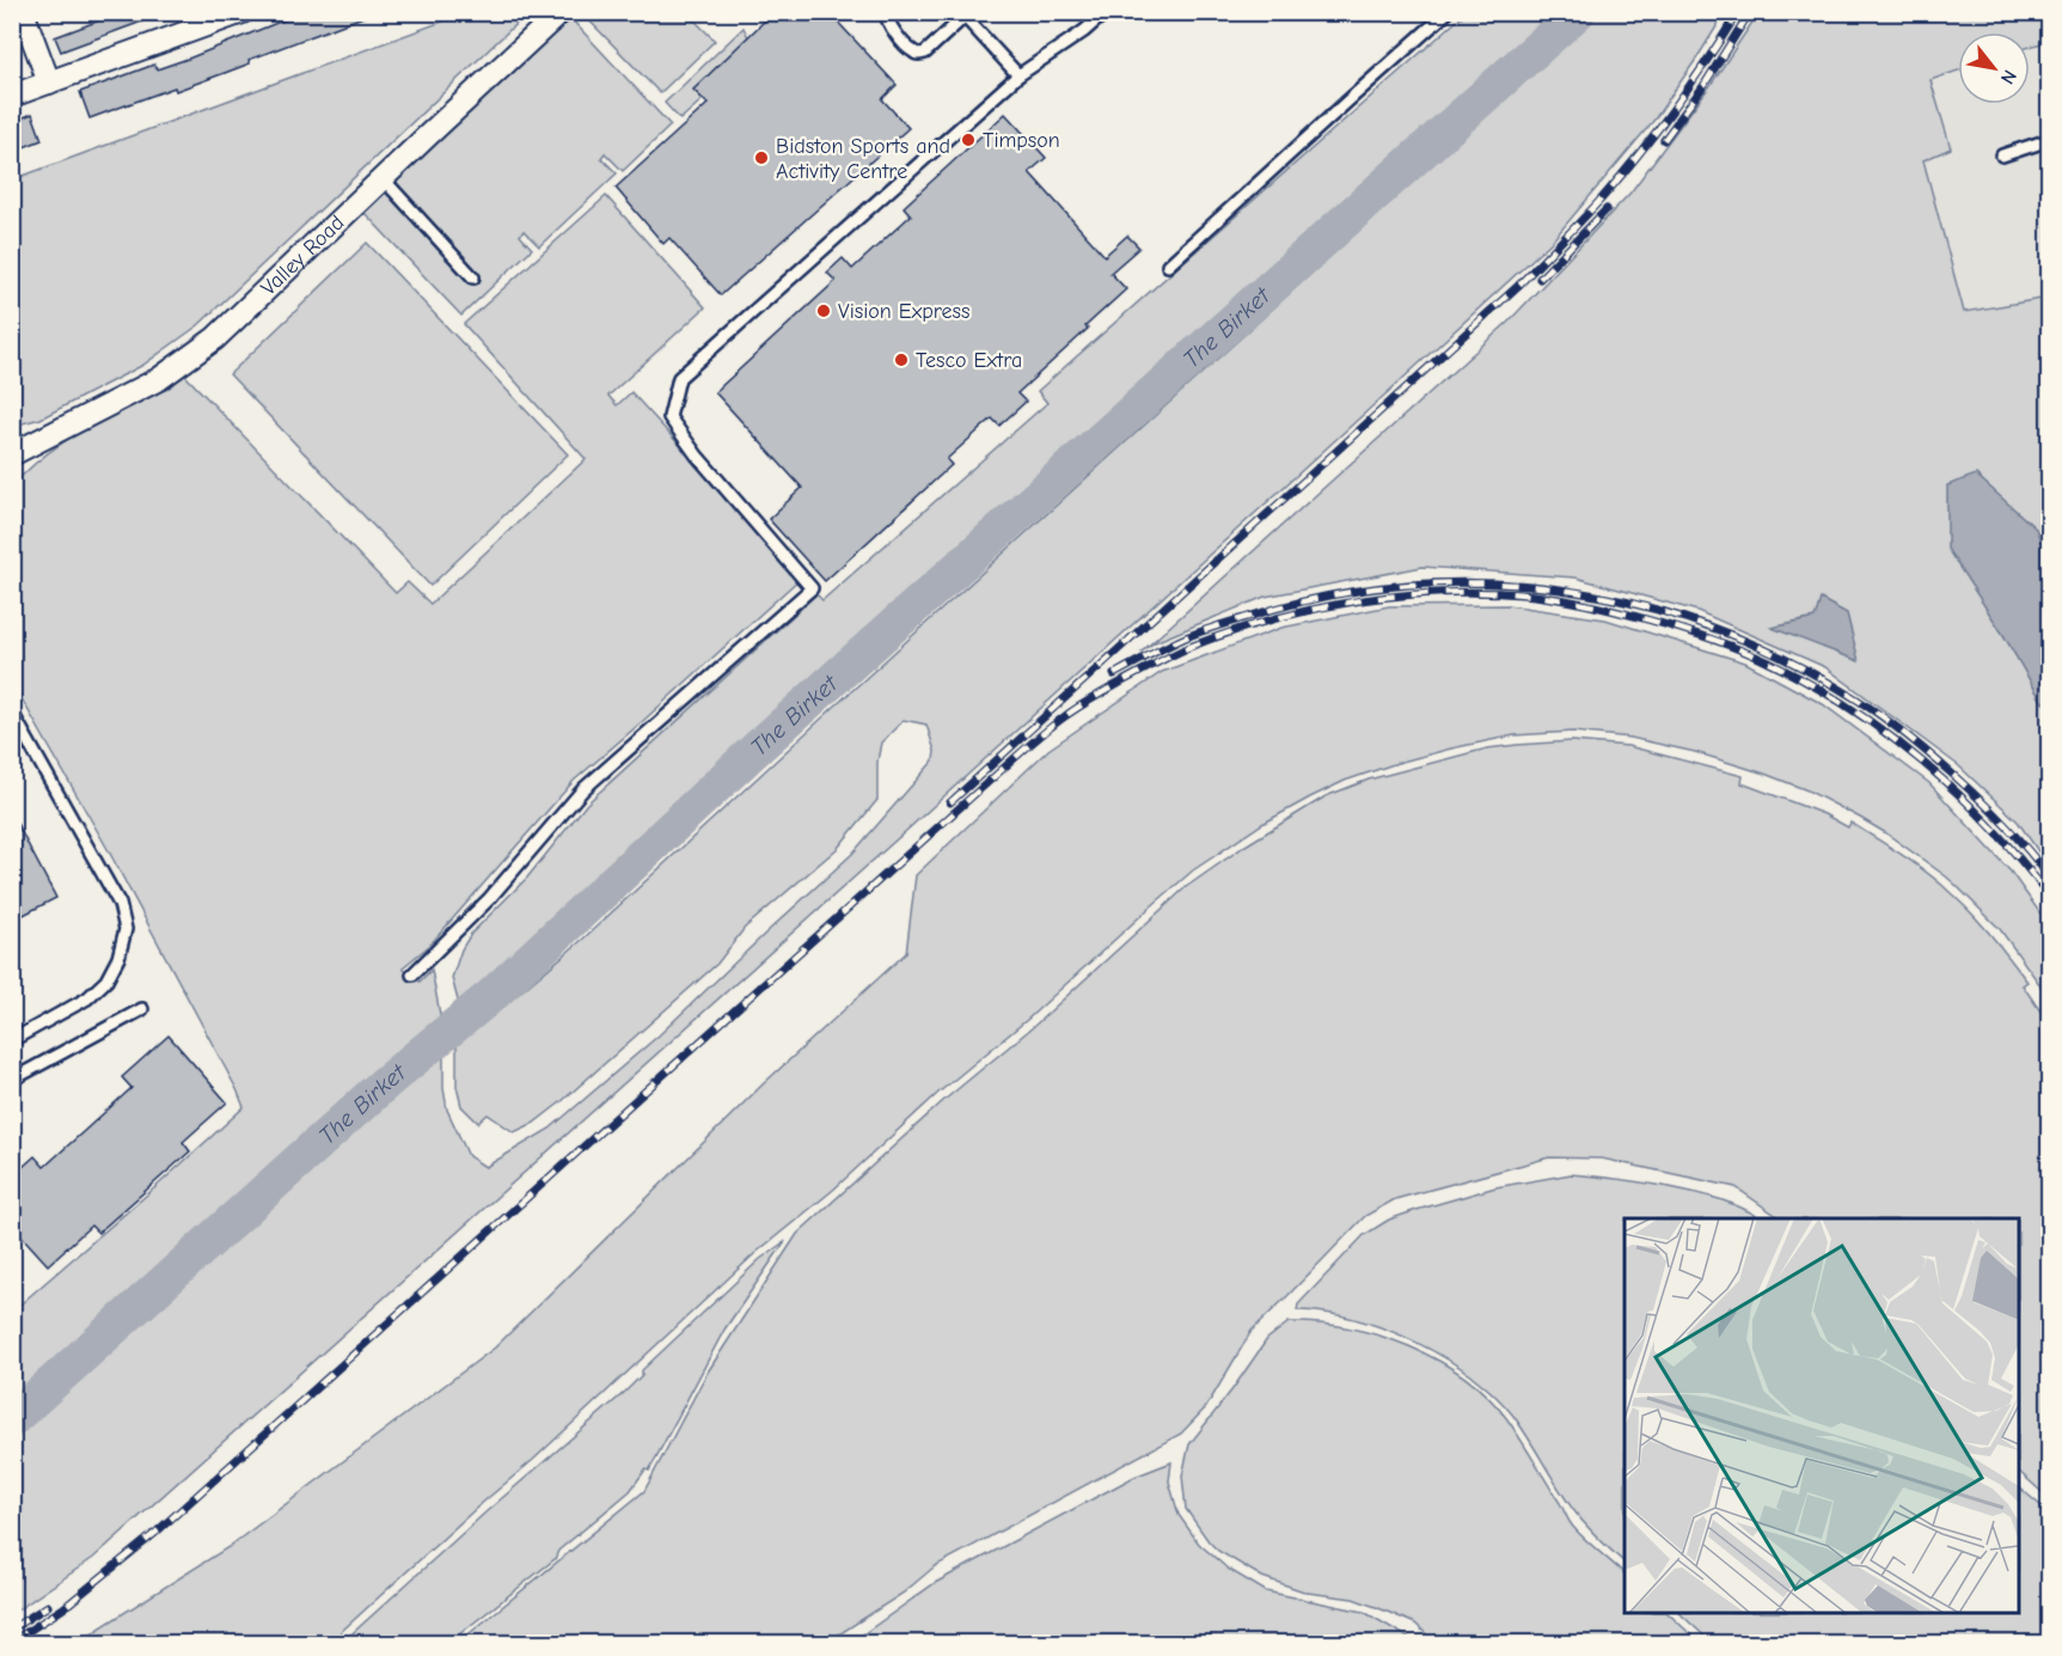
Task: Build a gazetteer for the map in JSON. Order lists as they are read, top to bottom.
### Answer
{
  "streets": {
    "street": ["Valley Road"]
  },
  "water": ["The Birket"],
  "places": [
    "Timpson",
    "Bidston Sports and Activity Centre",
    "Vision Express",
    "Tesco Extra"
  ],
  "north": "bottom right"
}
